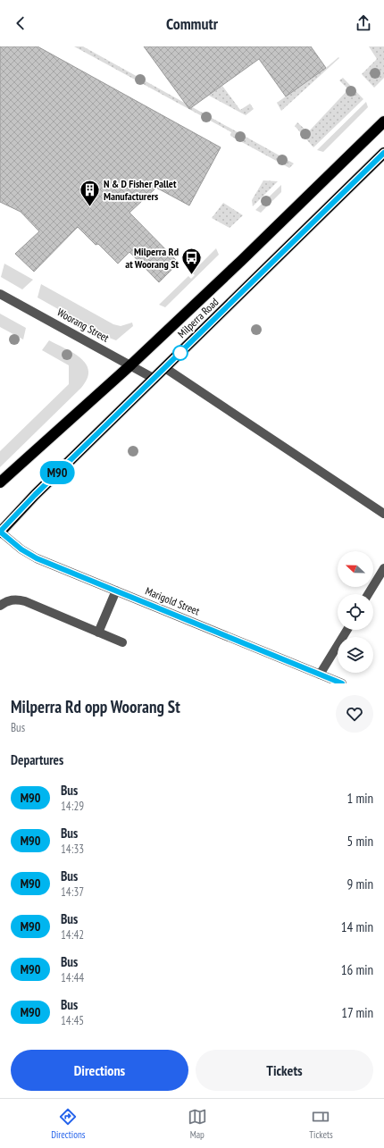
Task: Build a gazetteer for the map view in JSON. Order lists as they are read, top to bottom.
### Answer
{
  "streets": {
    "highway": ["Milperra Road"],
    "street": ["Woorang Street", "Marigold Street"]
  },
  "crossings": [
    ["Milperra Road", "Woorang Street"],
    ["Milperra Road", "Marigold Street"]
  ],
  "places": {
    "building": ["N & D Fisher Pallet Manufacturers"],
    "bus stop": ["Milperra Rd at Woorang St"]
  },
  "lines": ["bus line M90"],
  "north": "left",
  "page": {
    "header": "Commutr",
    "on_map": "M90",
    "heading": [
      ["Milperra Rd opp Woorang St", "Bus"],
      "Departures"
    ],
    "list": [
      {
        "mark": "M90",
        "name": "Bus",
        "note": "14:29",
        "value": "1 min"
      },
      {
        "mark": "M90",
        "name": "Bus",
        "note": "14:33",
        "value": "5 min"
      },
      {
        "mark": "M90",
        "name": "Bus",
        "note": "14:37",
        "value": "9 min"
      },
      {
        "mark": "M90",
        "name": "Bus",
        "note": "14:42",
        "value": "14 min"
      },
      {
        "mark": "M90",
        "name": "Bus",
        "note": "14:44",
        "value": "16 min"
      },
      {
        "mark": "M90",
        "name": "Bus",
        "note": "14:45",
        "value": "17 min"
      }
    ],
    "buttons": ["Directions", "Tickets"],
    "tabs": ["Directions", "Map", "Tickets"]
  }
}
